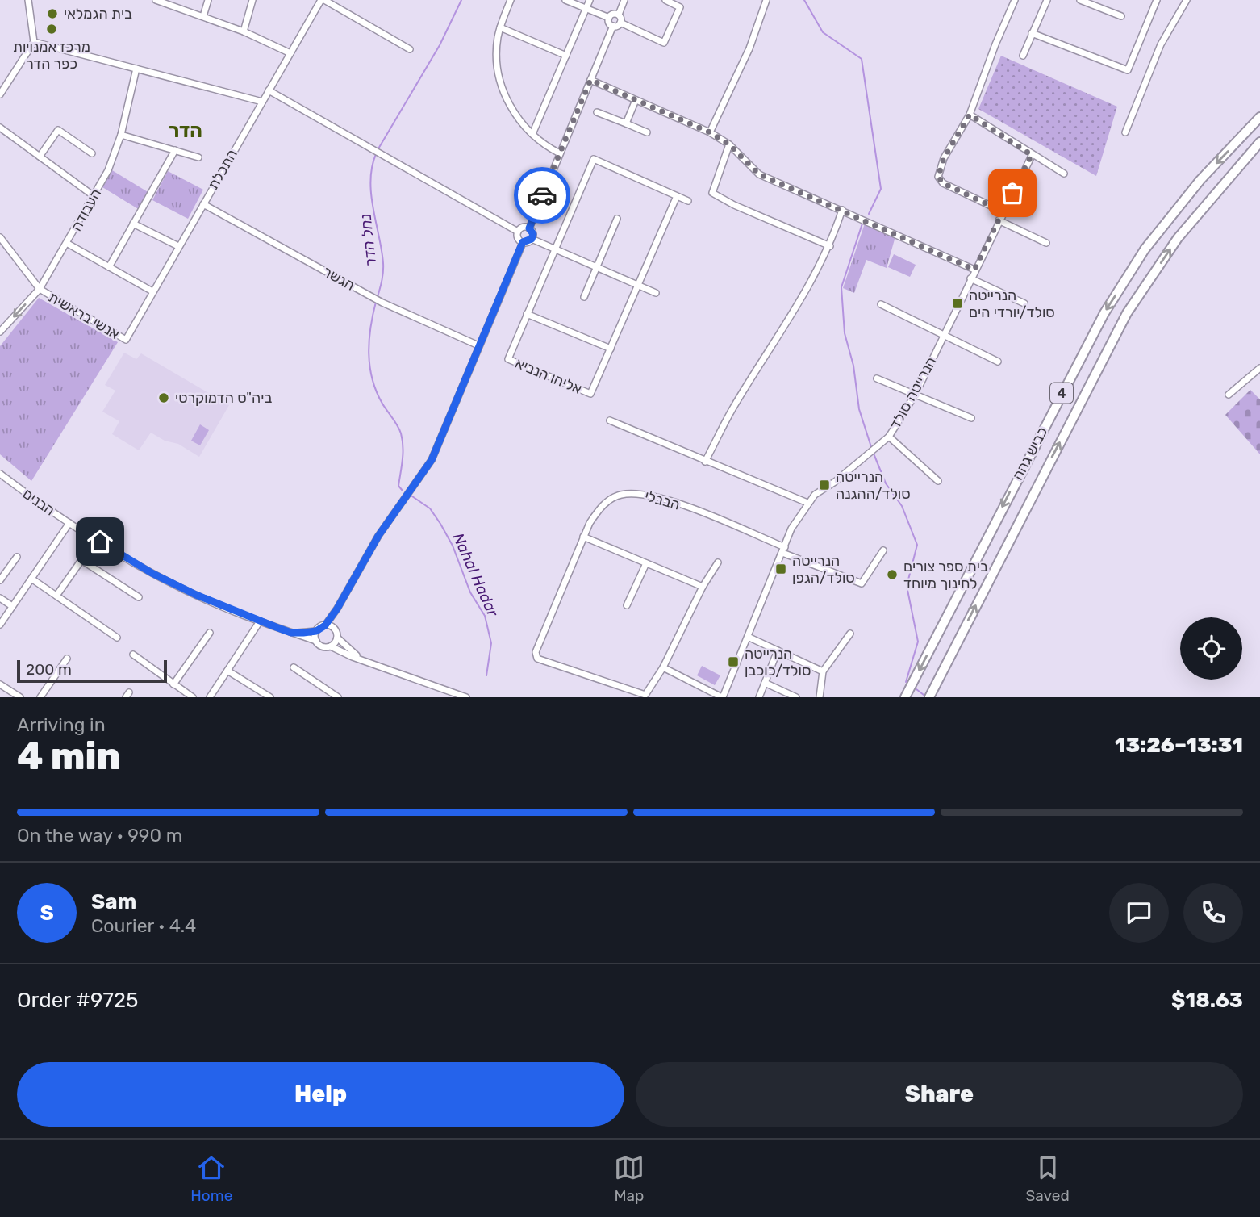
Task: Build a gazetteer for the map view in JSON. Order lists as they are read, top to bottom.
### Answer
{
  "streets": {
    "highway": ["4", "כביש גהה"],
    "street": [
      "התכלת",
      "העבודה",
      "הגשר",
      "אנשי בראשית",
      "אליהו הנביא",
      "הנרייטה סולד",
      "הבבלי",
      "הבנים"
    ]
  },
  "crossings": [
    ["התכלת", "הגשר"],
    ["התכלת", "אנשי בראשית"],
    ["העבודה", "אנשי בראשית"],
    ["הנרייטה סולד", "הבבלי"]
  ],
  "districts": ["הדר"],
  "water": ["נחל הדר", "Nahal Hadar"],
  "places": {
    "other": [
      "בית הגמלאי",
      "מרכז אמנויות כפר הדר",
      "ביה\"ס הדמוקרטי",
      "בית ספר צורים לחינוך מיוחד"
    ],
    "transit": [
      "הנרייטה סולד/יורדי הים",
      "הנרייטה סולד/ההגנה",
      "הנרייטה סולד/הגפן",
      "הנרייטה סולד/כוכבן"
    ]
  },
  "scale_bar": "200 m",
  "page": {
    "scale": "200 m",
    "heading": ["4 min", "Arriving in", "13:26–13:31"],
    "panel": [
      "Sam",
      "Courier · 4.4",
      "Order #9725",
      "$18.63"
    ],
    "bar": "On the way · 990 m",
    "round": "S",
    "buttons": ["Help", "Share"],
    "tabs": ["Home", "Map", "Saved"]
  }
}
